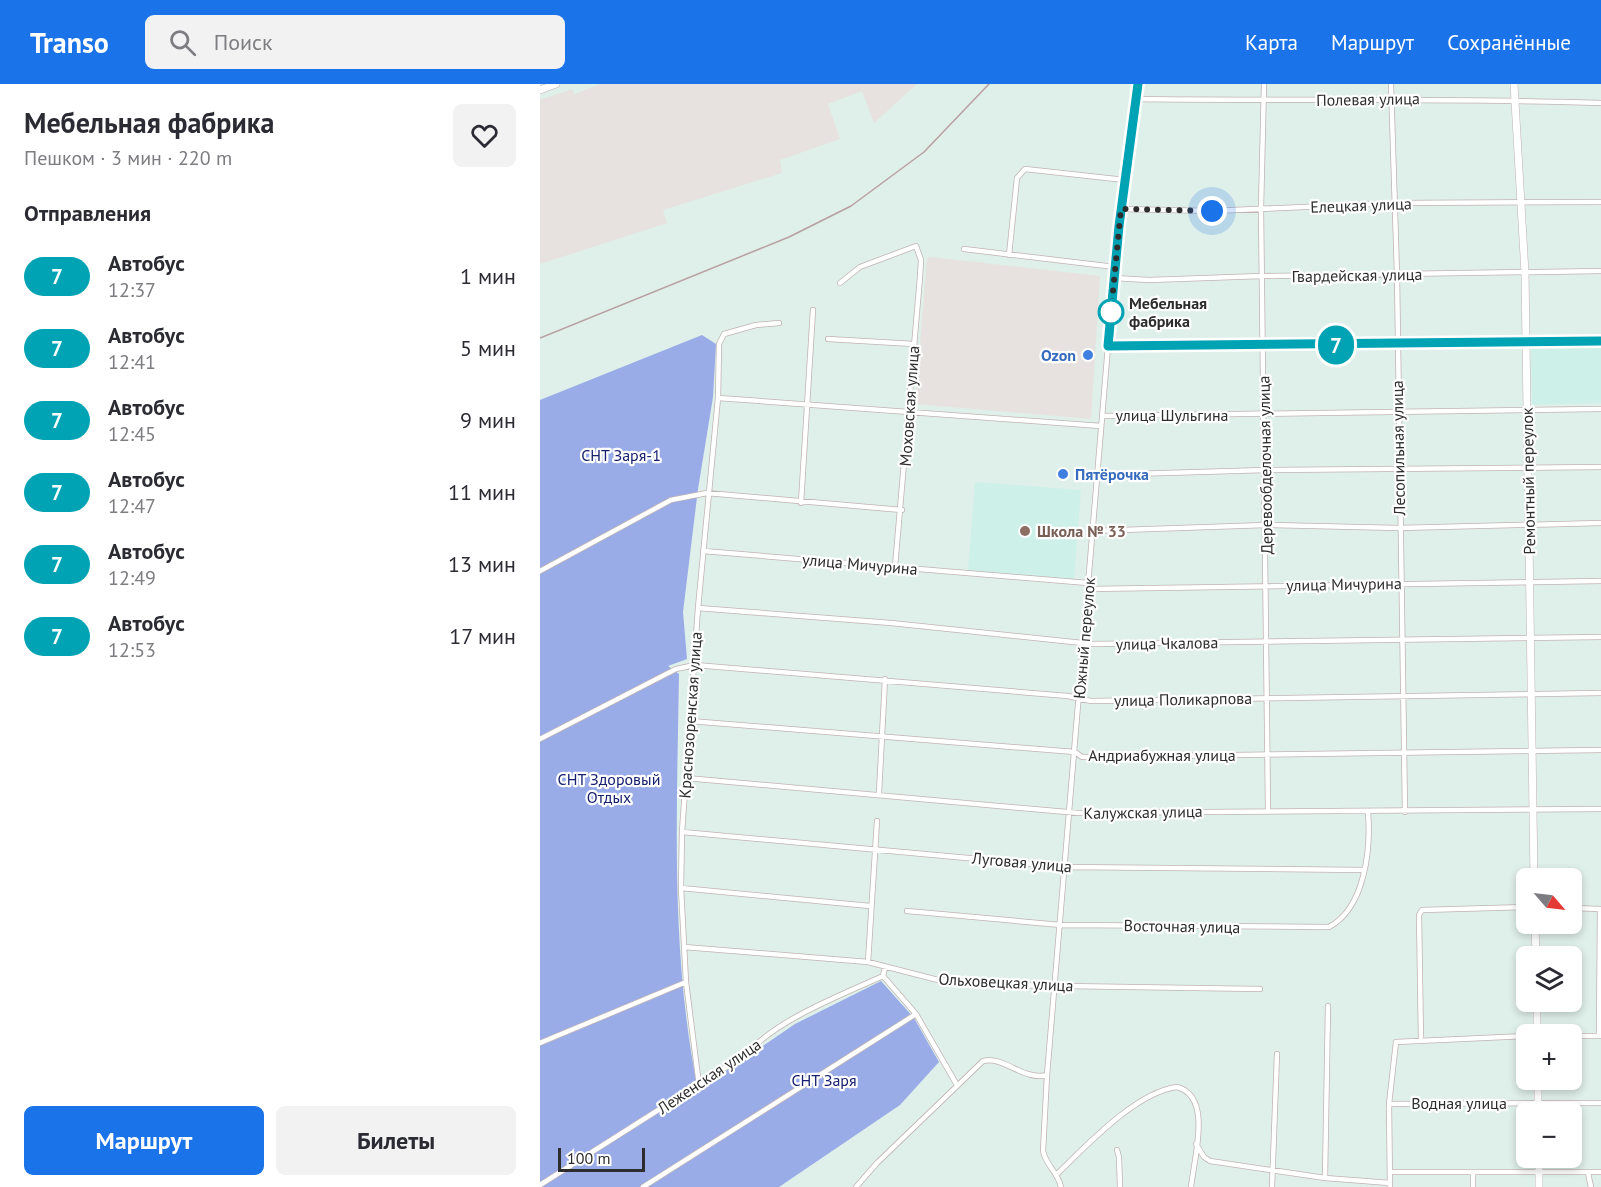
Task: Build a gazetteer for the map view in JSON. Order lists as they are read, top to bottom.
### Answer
{
  "streets": {
    "main road": ["Ремонтный переулок", "Южный переулок"],
    "street": [
      "Полевая улица",
      "Елецкая улица",
      "Гвардейская улица",
      "Моховская улица",
      "улица Шульгина",
      "Лесопильная улица",
      "Деревообделочная улица",
      "улица Мичурина",
      "улица Чкалова",
      "улица Поликарпова",
      "Краснозоренская улица",
      "Андриабужная улица",
      "Калужская улица",
      "Луговая улица",
      "Восточная улица",
      "Ольховецкая улица",
      "Леженская улица",
      "Водная улица"
    ]
  },
  "crossings": [
    ["Полевая улица", "Лесопильная улица"],
    ["Полевая улица", "Деревообделочная улица"],
    ["Полевая улица", "Ремонтный переулок"],
    ["Полевая улица", "Южный переулок"],
    ["Елецкая улица", "Лесопильная улица"],
    ["Елецкая улица", "Деревообделочная улица"],
    ["Елецкая улица", "Ремонтный переулок"],
    ["Елецкая улица", "Южный переулок"],
    ["Гвардейская улица", "Лесопильная улица"],
    ["Гвардейская улица", "Деревообделочная улица"],
    ["Гвардейская улица", "Ремонтный переулок"],
    ["Гвардейская улица", "Южный переулок"],
    ["Моховская улица", "улица Шульгина"],
    ["Моховская улица", "улица Мичурина"],
    ["улица Шульгина", "Лесопильная улица"],
    ["улица Шульгина", "Деревообделочная улица"],
    ["улица Шульгина", "Ремонтный переулок"],
    ["улица Шульгина", "Южный переулок"],
    ["улица Шульгина", "Краснозоренская улица"],
    ["Лесопильная улица", "улица Мичурина"],
    ["Лесопильная улица", "улица Чкалова"],
    ["Лесопильная улица", "улица Поликарпова"],
    ["Лесопильная улица", "Андриабужная улица"],
    ["Лесопильная улица", "Калужская улица"],
    ["Деревообделочная улица", "улица Мичурина"],
    ["Деревообделочная улица", "улица Чкалова"],
    ["Деревообделочная улица", "улица Поликарпова"],
    ["Деревообделочная улица", "Андриабужная улица"],
    ["Деревообделочная улица", "Калужская улица"],
    ["Ремонтный переулок", "улица Мичурина"],
    ["Ремонтный переулок", "улица Чкалова"],
    ["Ремонтный переулок", "улица Поликарпова"],
    ["Ремонтный переулок", "Андриабужная улица"],
    ["Ремонтный переулок", "Калужская улица"],
    ["улица Мичурина", "Южный переулок"],
    ["улица Мичурина", "Краснозоренская улица"],
    ["Южный переулок", "улица Чкалова"],
    ["Южный переулок", "улица Поликарпова"],
    ["Южный переулок", "Андриабужная улица"],
    ["Южный переулок", "Калужская улица"],
    ["Южный переулок", "Луговая улица"],
    ["Южный переулок", "Восточная улица"],
    ["Южный переулок", "Ольховецкая улица"],
    ["улица Чкалова", "Краснозоренская улица"],
    ["улица Поликарпова", "Краснозоренская улица"],
    ["Краснозоренская улица", "Андриабужная улица"],
    ["Краснозоренская улица", "Калужская улица"],
    ["Краснозоренская улица", "Луговая улица"],
    ["Краснозоренская улица", "Ольховецкая улица"],
    ["Краснозоренская улица", "Леженская улица"],
    ["Калужская улица", "Восточная улица"],
    ["Луговая улица", "Восточная улица"]
  ],
  "parks": ["СНТ Заря-1", "СНТ Здоровый Отдых", "СНТ Заря"],
  "places": [
    "Мебельная фабрика",
    "Ozon",
    "Пятёрочка",
    "Школа № 33"
  ],
  "lines": ["bus line 7"],
  "scale_bar": "100 m",
  "north": "bottom right",
  "page": {
    "header": "Transo",
    "search": "Поиск",
    "nav": ["Карта", "Маршрут", "Сохранённые"],
    "heading": [
      ["Мебельная фабрика", "Пешком · 3 мин · 220 m"],
      "Отправления"
    ],
    "on_map": "7",
    "list": [
      {
        "mark": "7",
        "name": "Автобус",
        "note": "12:37",
        "value": "1 мин"
      },
      {
        "mark": "7",
        "name": "Автобус",
        "note": "12:41",
        "value": "5 мин"
      },
      {
        "mark": "7",
        "name": "Автобус",
        "note": "12:45",
        "value": "9 мин"
      },
      {
        "mark": "7",
        "name": "Автобус",
        "note": "12:47",
        "value": "11 мин"
      },
      {
        "mark": "7",
        "name": "Автобус",
        "note": "12:49",
        "value": "13 мин"
      },
      {
        "mark": "7",
        "name": "Автобус",
        "note": "12:53",
        "value": "17 мин"
      }
    ],
    "map_buttons": ["+", "−"],
    "buttons": ["Маршрут", "Билеты"],
    "scale": "100 m"
  }
}
